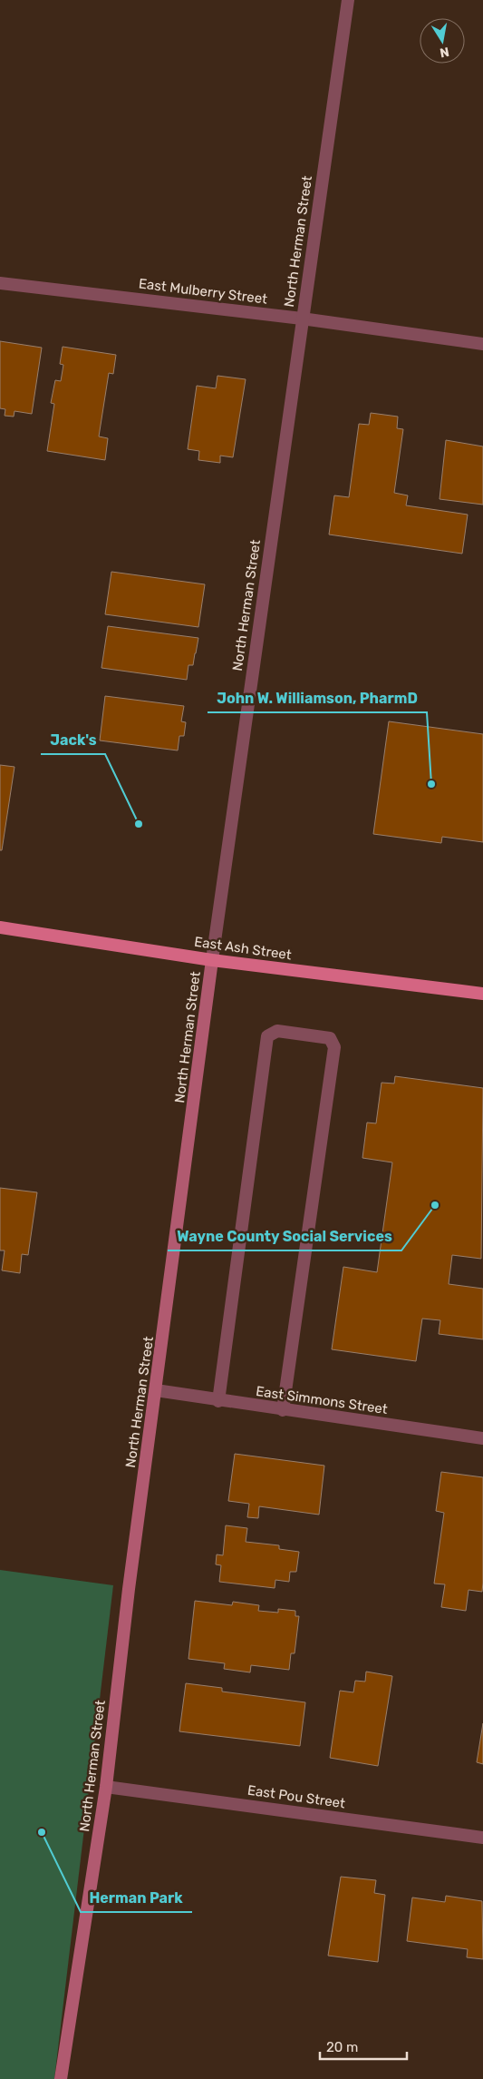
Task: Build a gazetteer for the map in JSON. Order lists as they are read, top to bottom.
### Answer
{
  "streets": {
    "main road": ["North Herman Street", "East Ash Street"],
    "street": ["East Mulberry Street", "East Simmons Street", "East Pou Street"]
  },
  "crossings": [
    ["North Herman Street", "East Mulberry Street"],
    ["North Herman Street", "East Ash Street"],
    ["North Herman Street", "East Simmons Street"],
    ["North Herman Street", "East Pou Street"]
  ],
  "places": [
    "John W. Williamson, PharmD",
    "Jack's",
    "Wayne County Social Services",
    "Herman Park"
  ],
  "scale_bar": "20 m",
  "north": "bottom"
}
